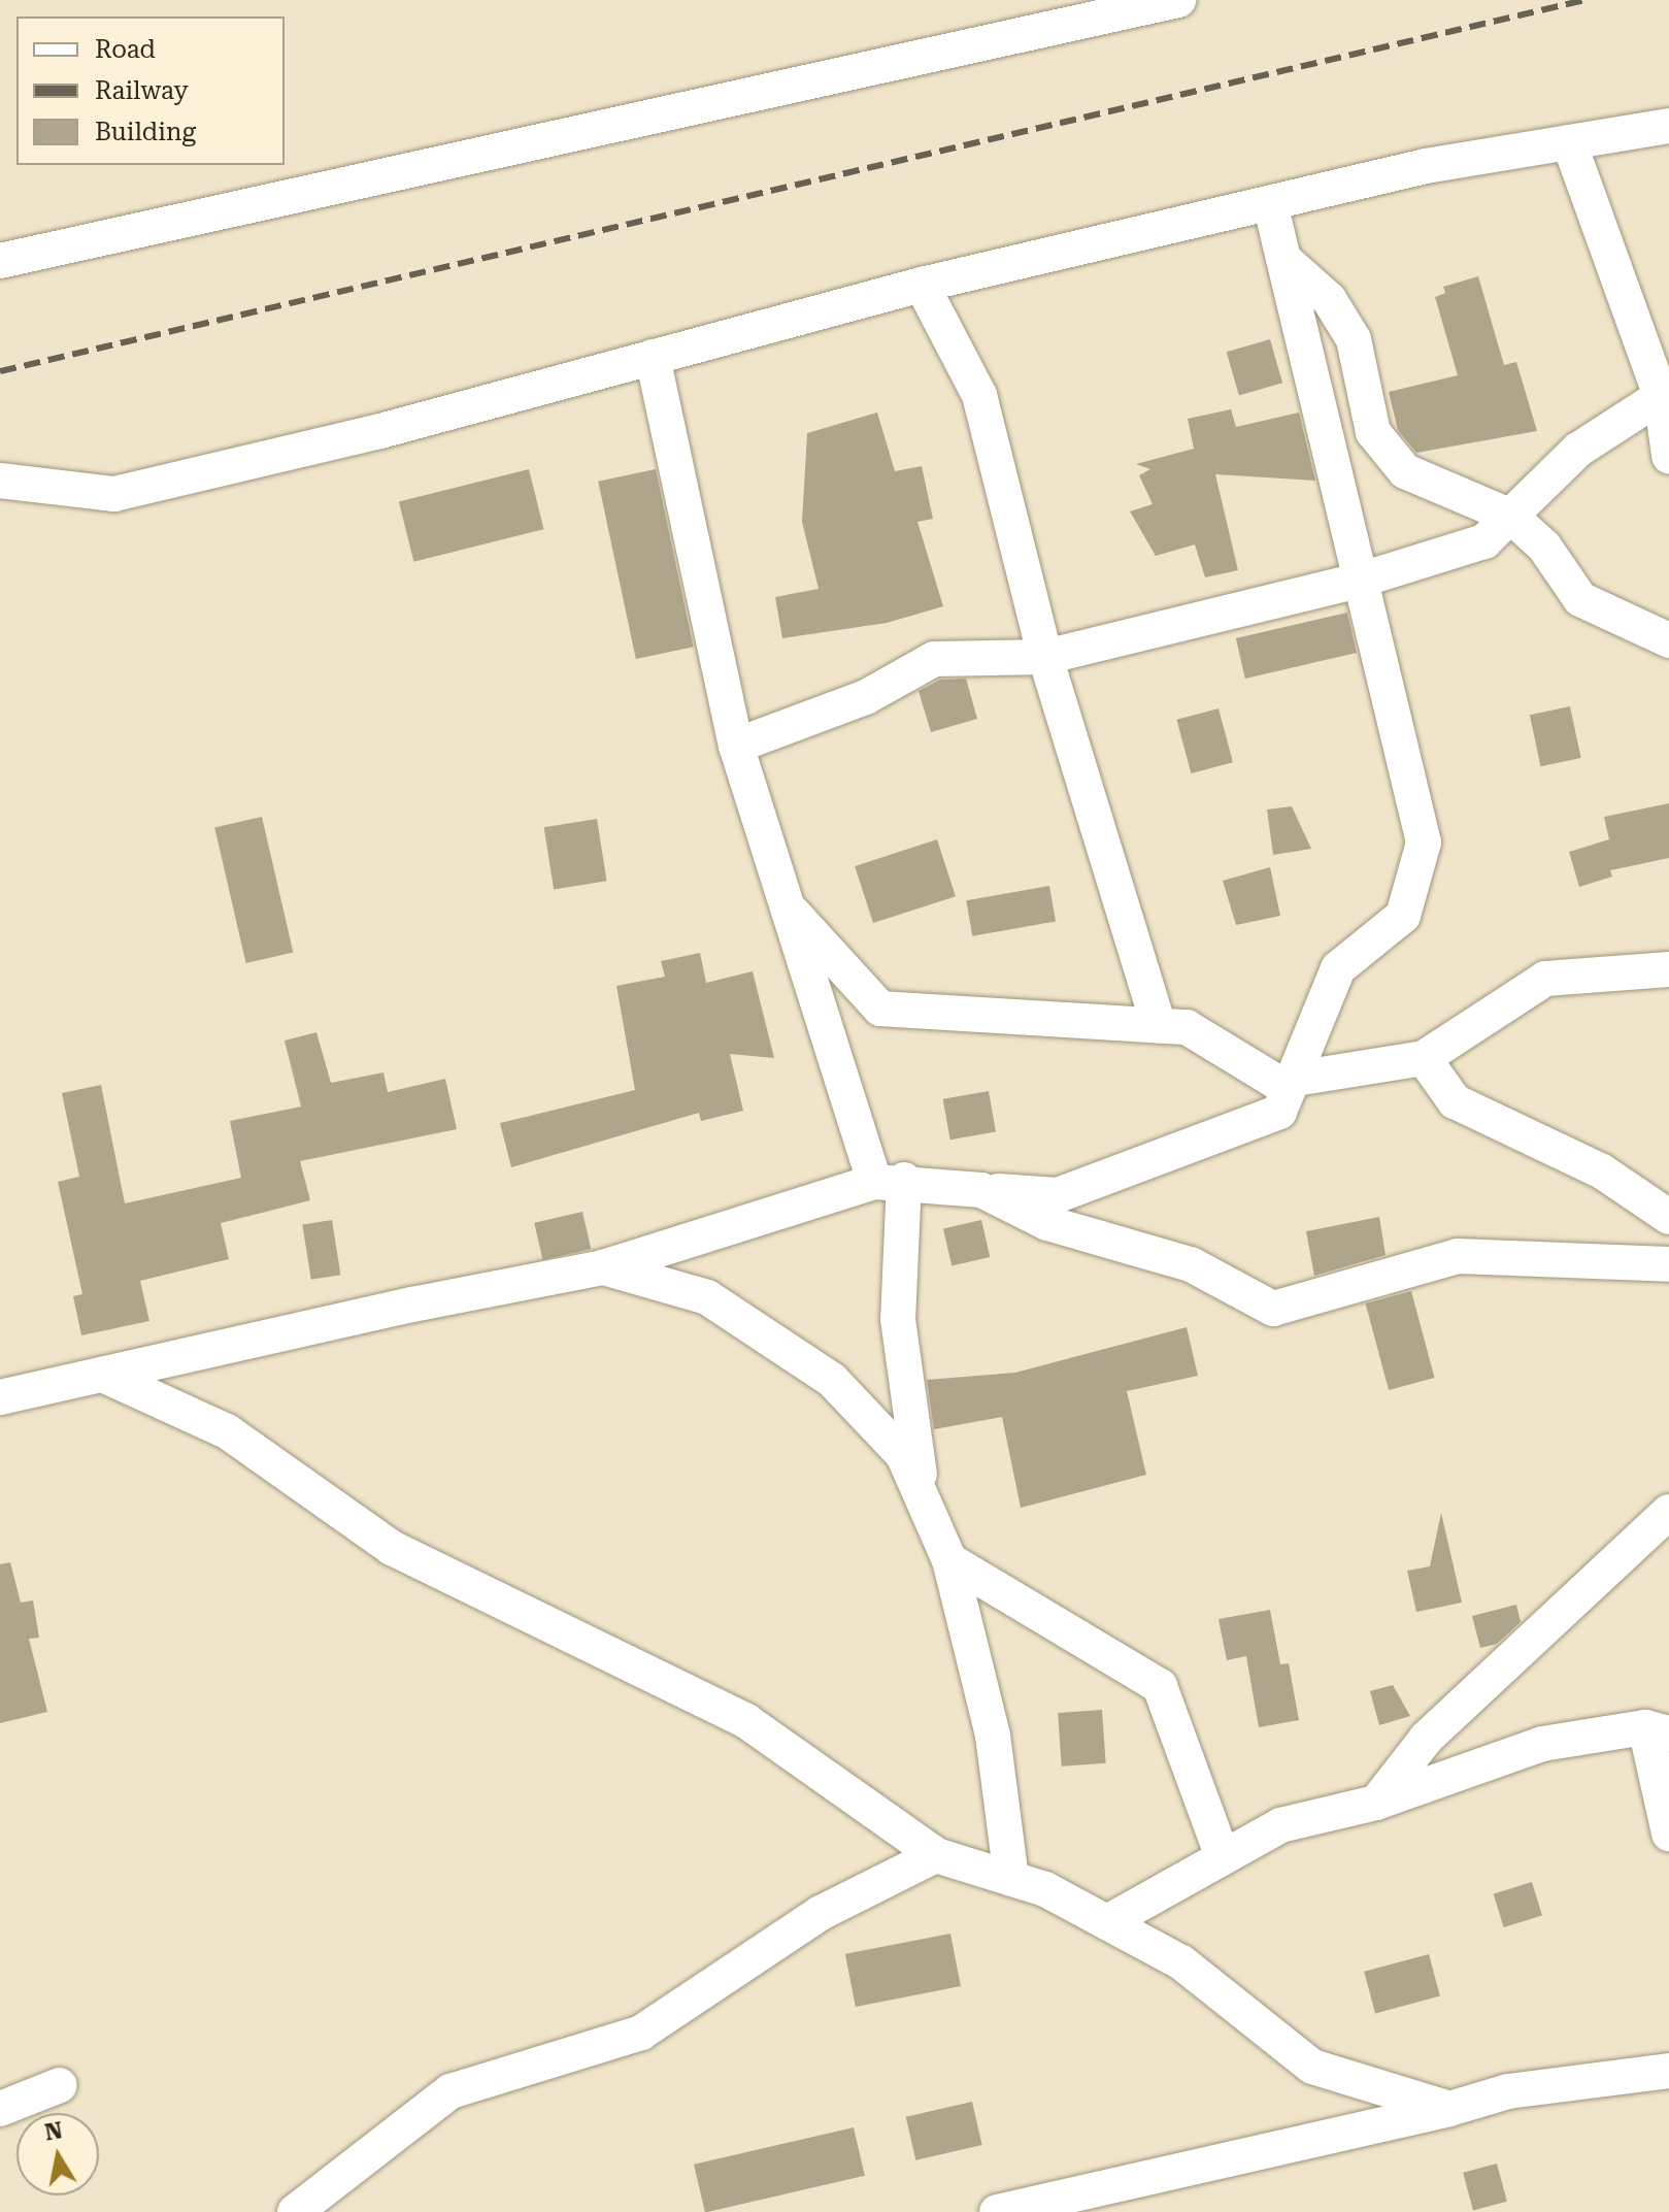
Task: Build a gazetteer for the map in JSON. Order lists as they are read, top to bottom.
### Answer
{
  "legend": ["Road", "Railway", "Building"],
  "north": "top"
}
